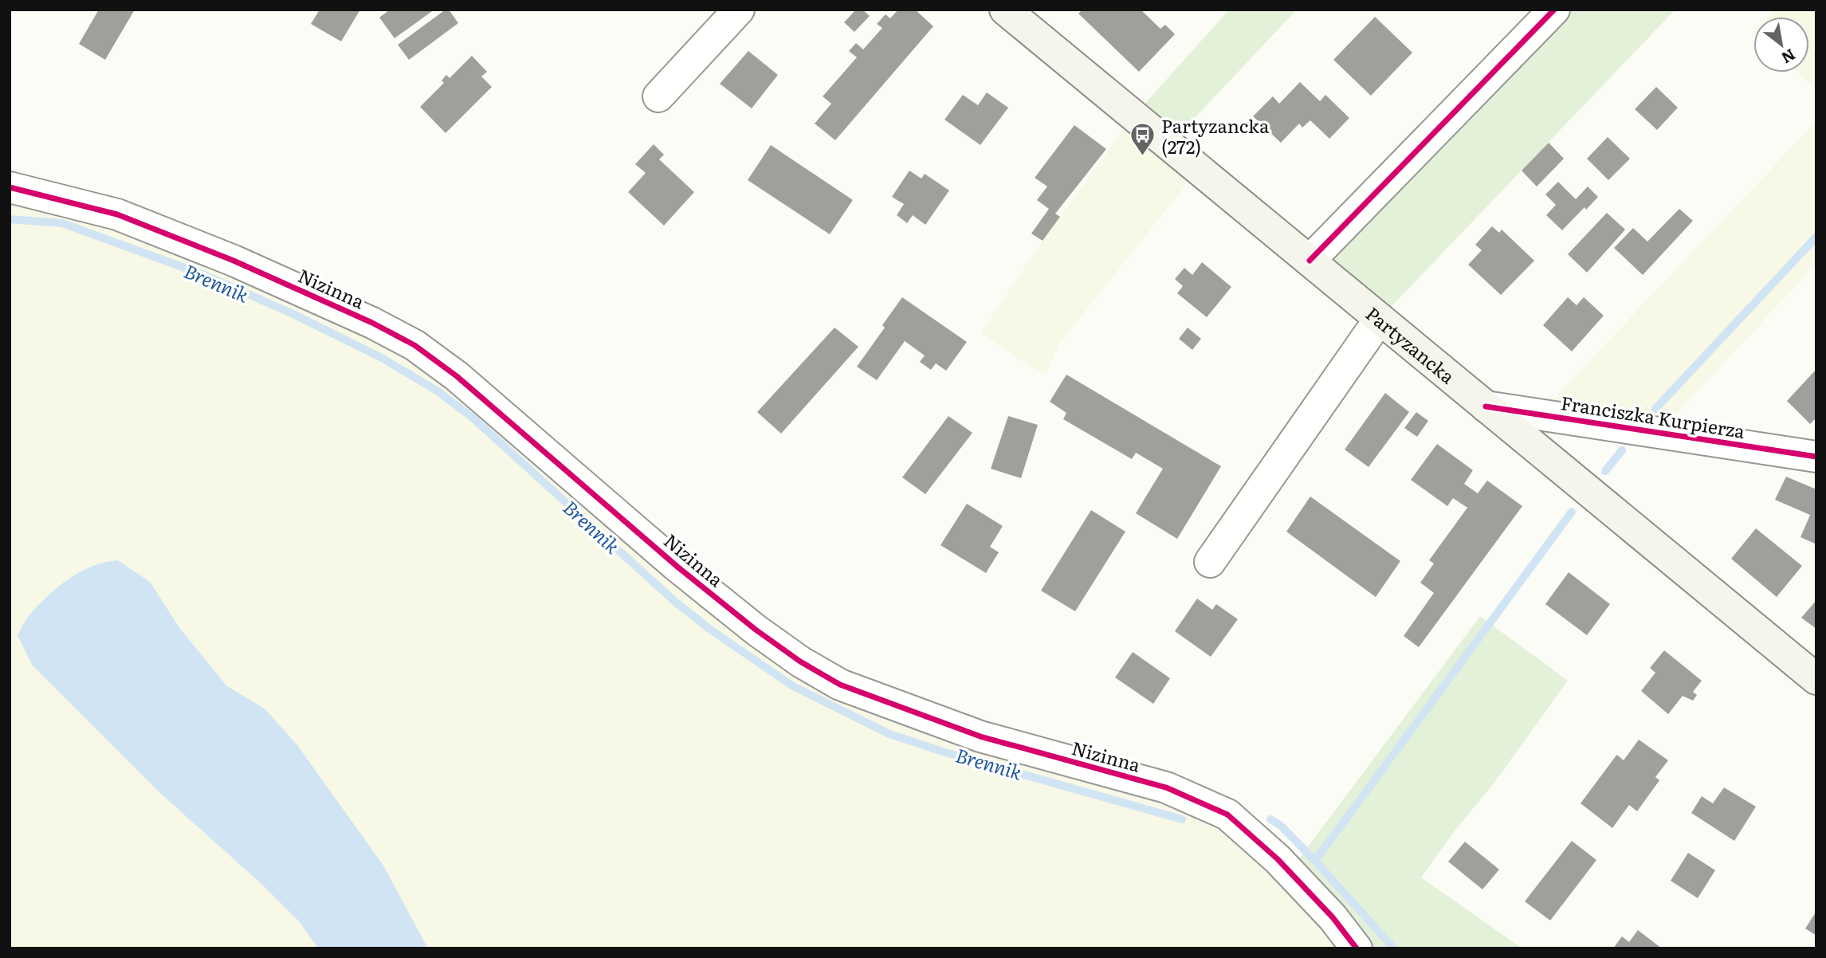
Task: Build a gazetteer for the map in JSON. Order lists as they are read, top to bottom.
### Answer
{
  "streets": {
    "main road": ["Partyzancka"],
    "street": ["Nizinna", "Franciszka Kurpierza"]
  },
  "crossings": [
    ["Partyzancka", "Franciszka Kurpierza"]
  ],
  "water": ["Brennik"],
  "places": {
    "bus stop": ["Partyzancka (272)"]
  },
  "north": "bottom right"
}
